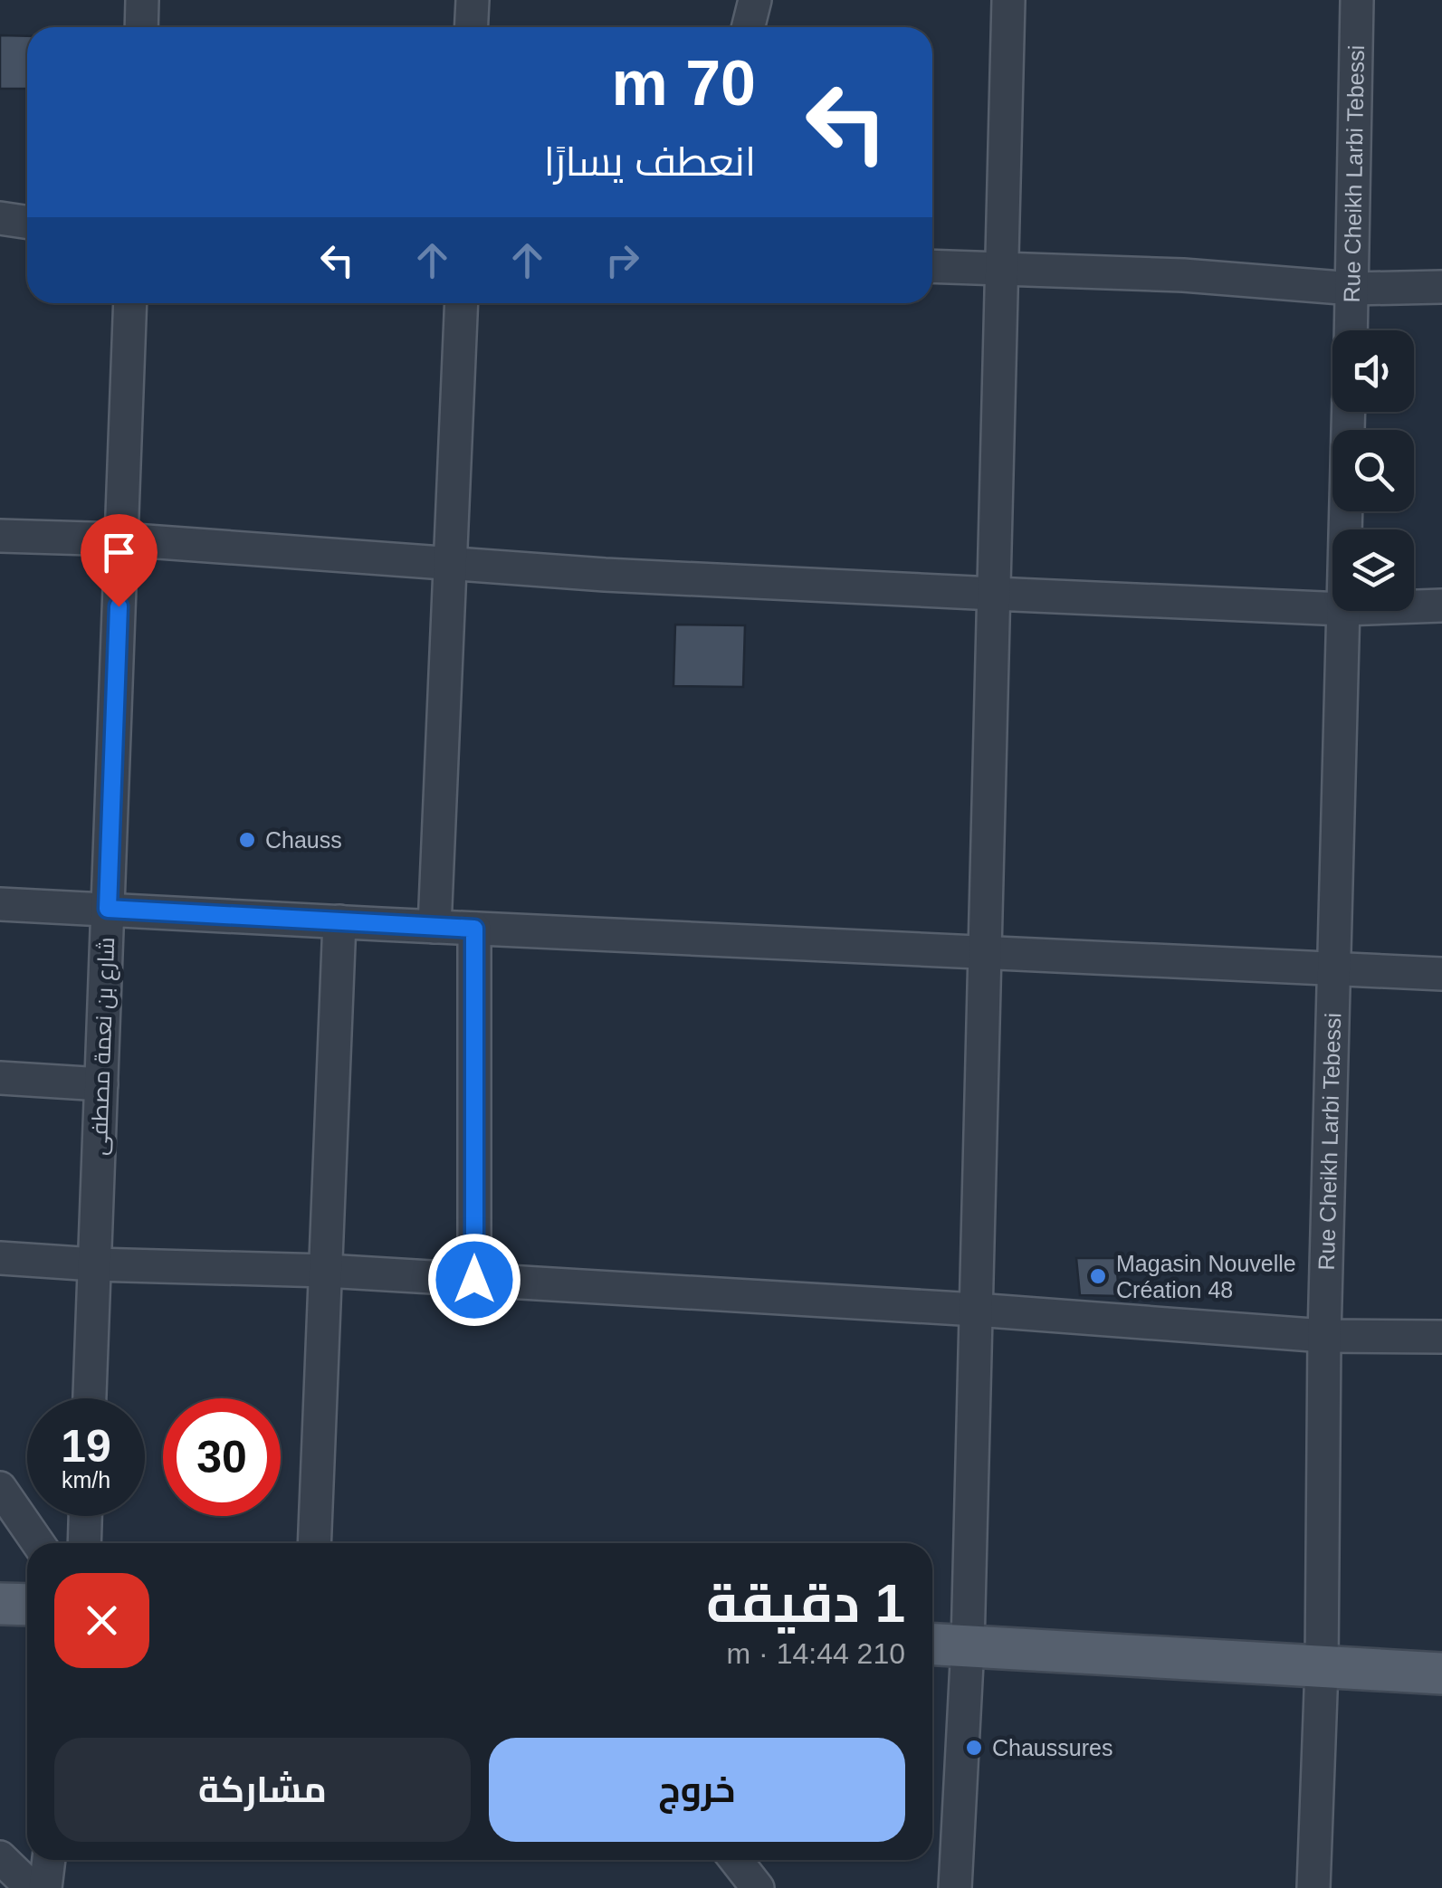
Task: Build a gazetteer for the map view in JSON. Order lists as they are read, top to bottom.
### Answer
{
  "streets": {
    "street": ["Rue Cheikh Larbi Tebessi", "شارع بن نعمة مصطفى"]
  },
  "places": ["Chauss", "Magasin Nouvelle Création 48", "Chaussures"],
  "page": {
    "turn": ["70 m", "انعطف يسارًا"],
    "speed": "19 km/h",
    "limit": "30",
    "heading": ["1 دقيقة", "210 m · 14:44"],
    "buttons": ["خروج", "مشاركة"]
  }
}
